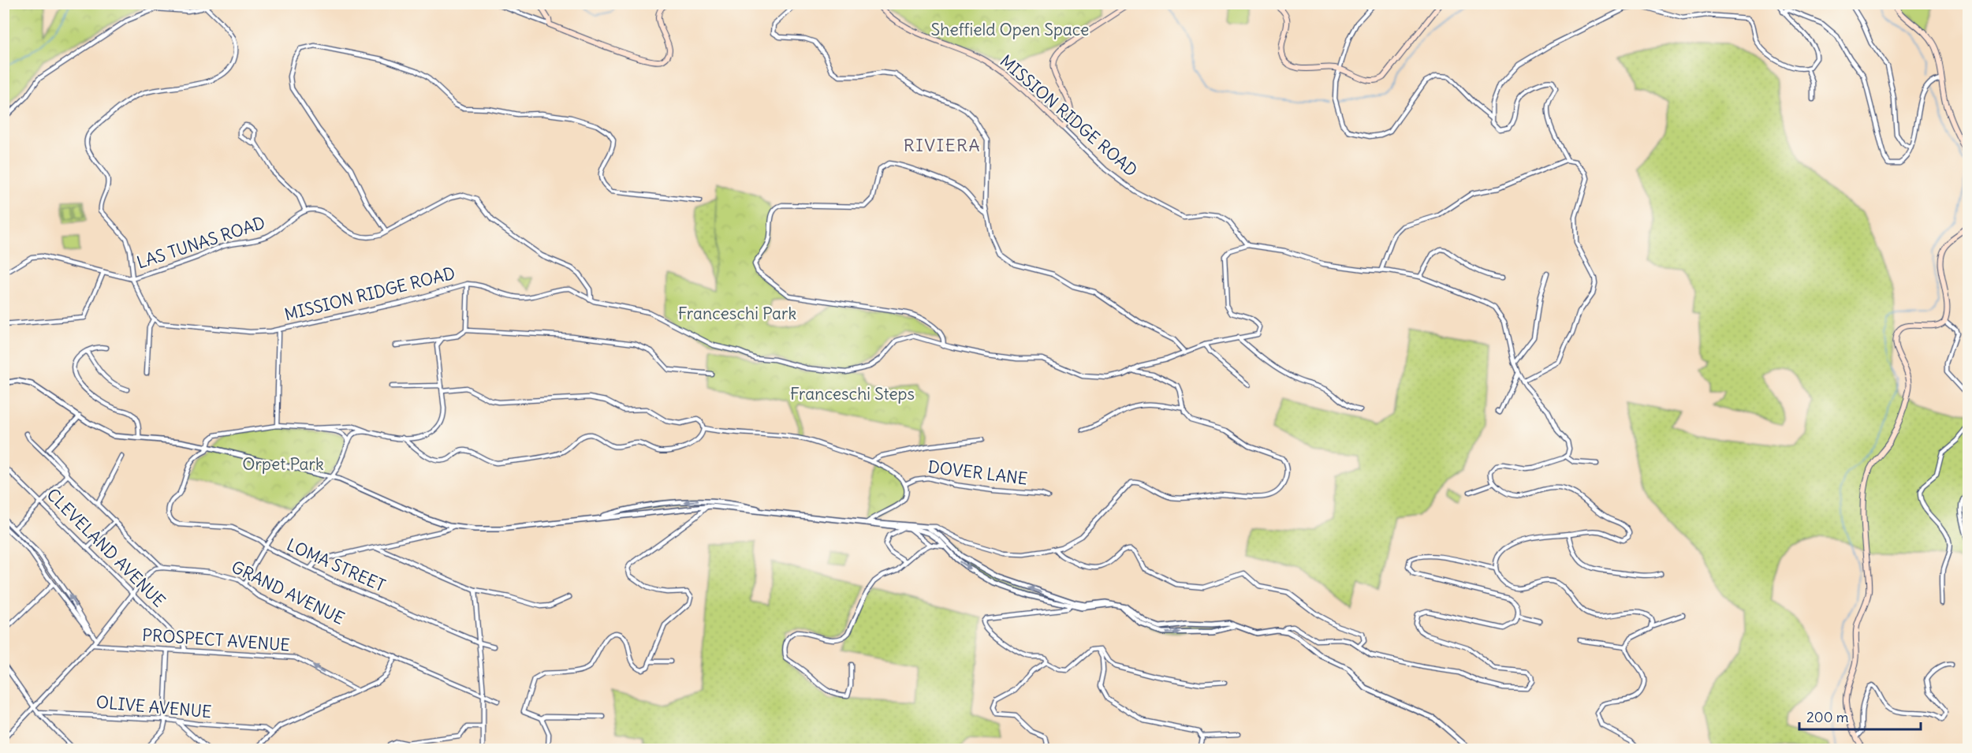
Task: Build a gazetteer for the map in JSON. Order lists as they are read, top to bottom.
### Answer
{
  "streets": {
    "main road": ["MISSION RIDGE ROAD"],
    "street": [
      "LAS TUNAS ROAD",
      "DOVER LANE",
      "CLEVELAND AVENUE",
      "LOMA STREET",
      "GRAND AVENUE",
      "PROSPECT AVENUE",
      "OLIVE AVENUE"
    ]
  },
  "crossings": [
    ["CLEVELAND AVENUE", "PROSPECT AVENUE"]
  ],
  "one_way": ["PROSPECT AVENUE"],
  "districts": ["RIVIERA"],
  "parks": [
    "Sheffield Open Space",
    "Franceschi Park",
    "Franceschi Steps",
    "Orpet Park"
  ],
  "scale_bar": "200 m"
}
